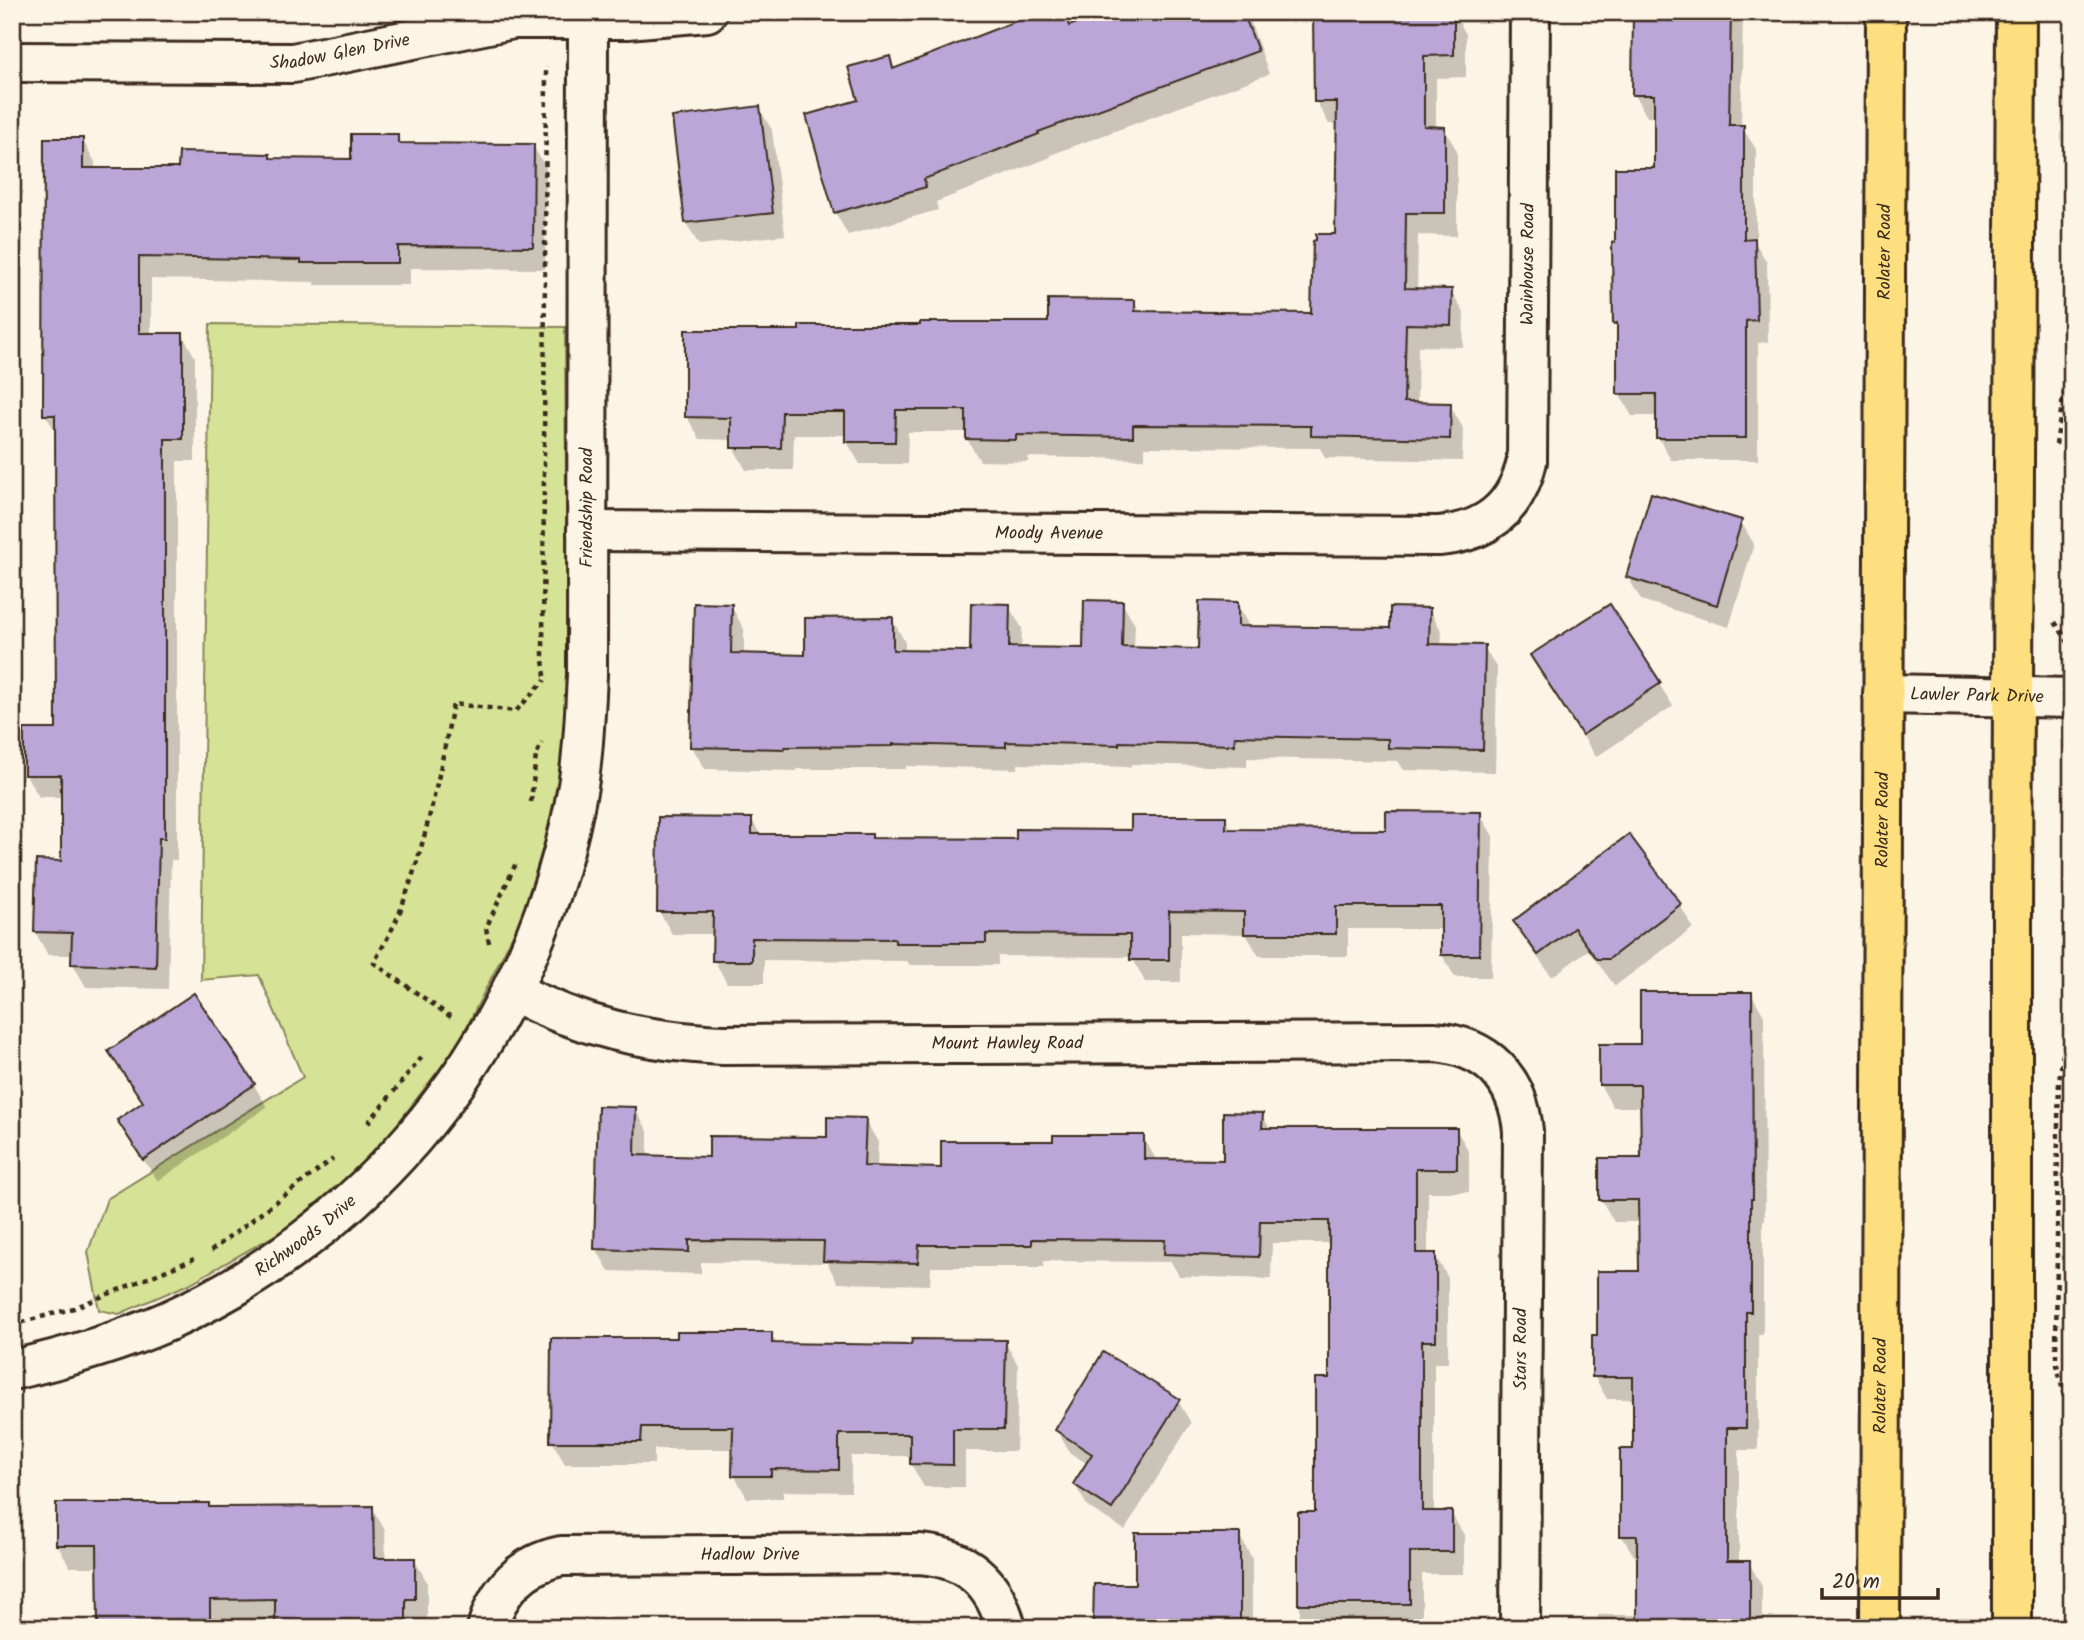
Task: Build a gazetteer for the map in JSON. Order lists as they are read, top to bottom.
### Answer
{
  "streets": {
    "main road": ["Rolater Road"],
    "street": [
      "Shadow Glen Drive",
      "Wainhouse Road",
      "Friendship Road",
      "Moody Avenue",
      "Lawler Park Drive",
      "Mount Hawley Road",
      "Richwoods Drive",
      "Stars Road",
      "Hadlow Drive"
    ]
  },
  "crossings": [
    ["Shadow Glen Drive", "Friendship Road"],
    ["Rolater Road", "Lawler Park Drive"],
    ["Wainhouse Road", "Moody Avenue"],
    ["Friendship Road", "Moody Avenue"],
    ["Friendship Road", "Mount Hawley Road"],
    ["Friendship Road", "Richwoods Drive"],
    ["Mount Hawley Road", "Richwoods Drive"],
    ["Mount Hawley Road", "Stars Road"]
  ],
  "scale_bar": "20 m"
}
